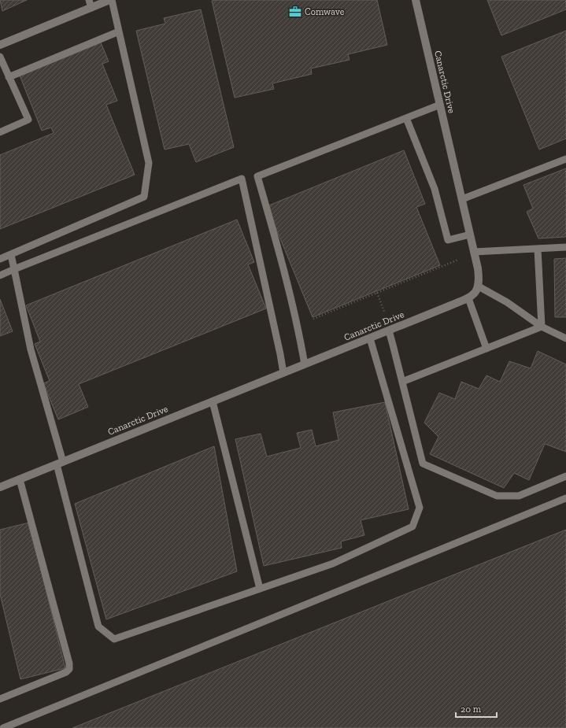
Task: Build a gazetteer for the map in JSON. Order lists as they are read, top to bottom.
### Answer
{
  "streets": {
    "street": ["Canarctic Drive"]
  },
  "places": {
    "office": ["Comwave"]
  },
  "scale_bar": "20 m"
}
